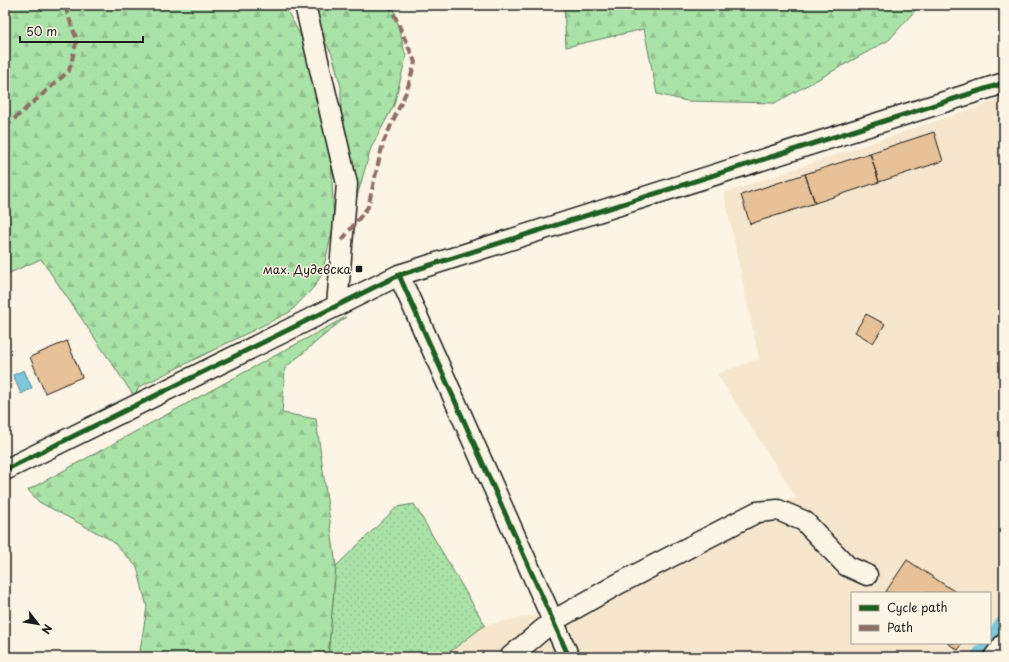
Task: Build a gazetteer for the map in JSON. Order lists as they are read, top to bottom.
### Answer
{
  "places": {
    "transit": ["мах. Дудевска"]
  },
  "legend": ["Cycle path", "Path"],
  "scale_bar": "50 m",
  "north": "bottom right"
}
